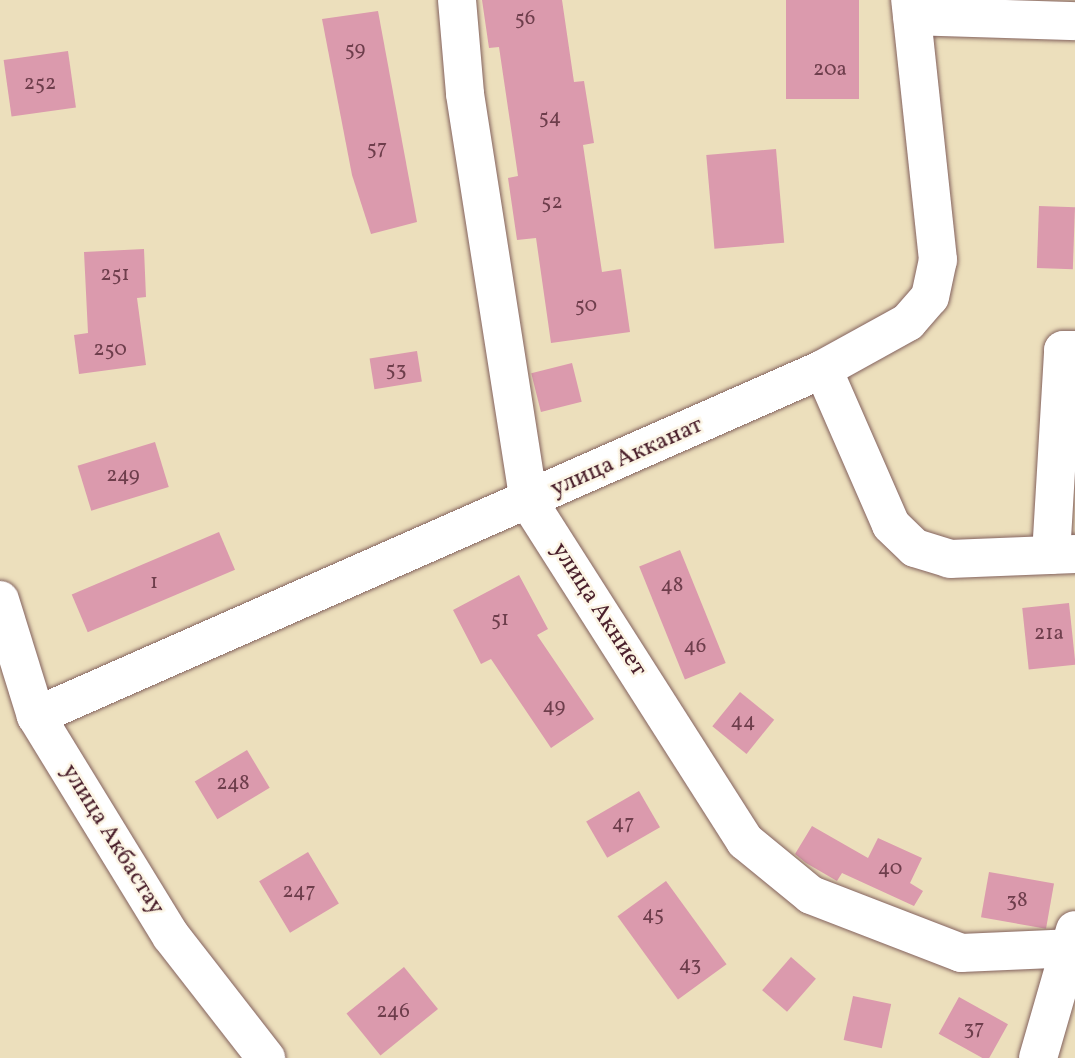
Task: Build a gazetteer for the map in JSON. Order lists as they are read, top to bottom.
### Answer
{
  "streets": {
    "street": ["улица Акканат", "улица Акниет", "улица Акбастау"]
  },
  "crossings": [
    ["улица Акканат", "улица Акниет"],
    ["улица Акканат", "улица Акбастау"]
  ],
  "house_numbers": [
    "56",
    "59",
    "20а",
    "252",
    "54",
    "57",
    "52",
    "251",
    "50",
    "250",
    "53",
    "249",
    "1",
    "48",
    "51",
    "21а",
    "46",
    "49",
    "44",
    "248",
    "47",
    "40",
    "247",
    "38",
    "45",
    "43",
    "246",
    "37"
  ]
}
